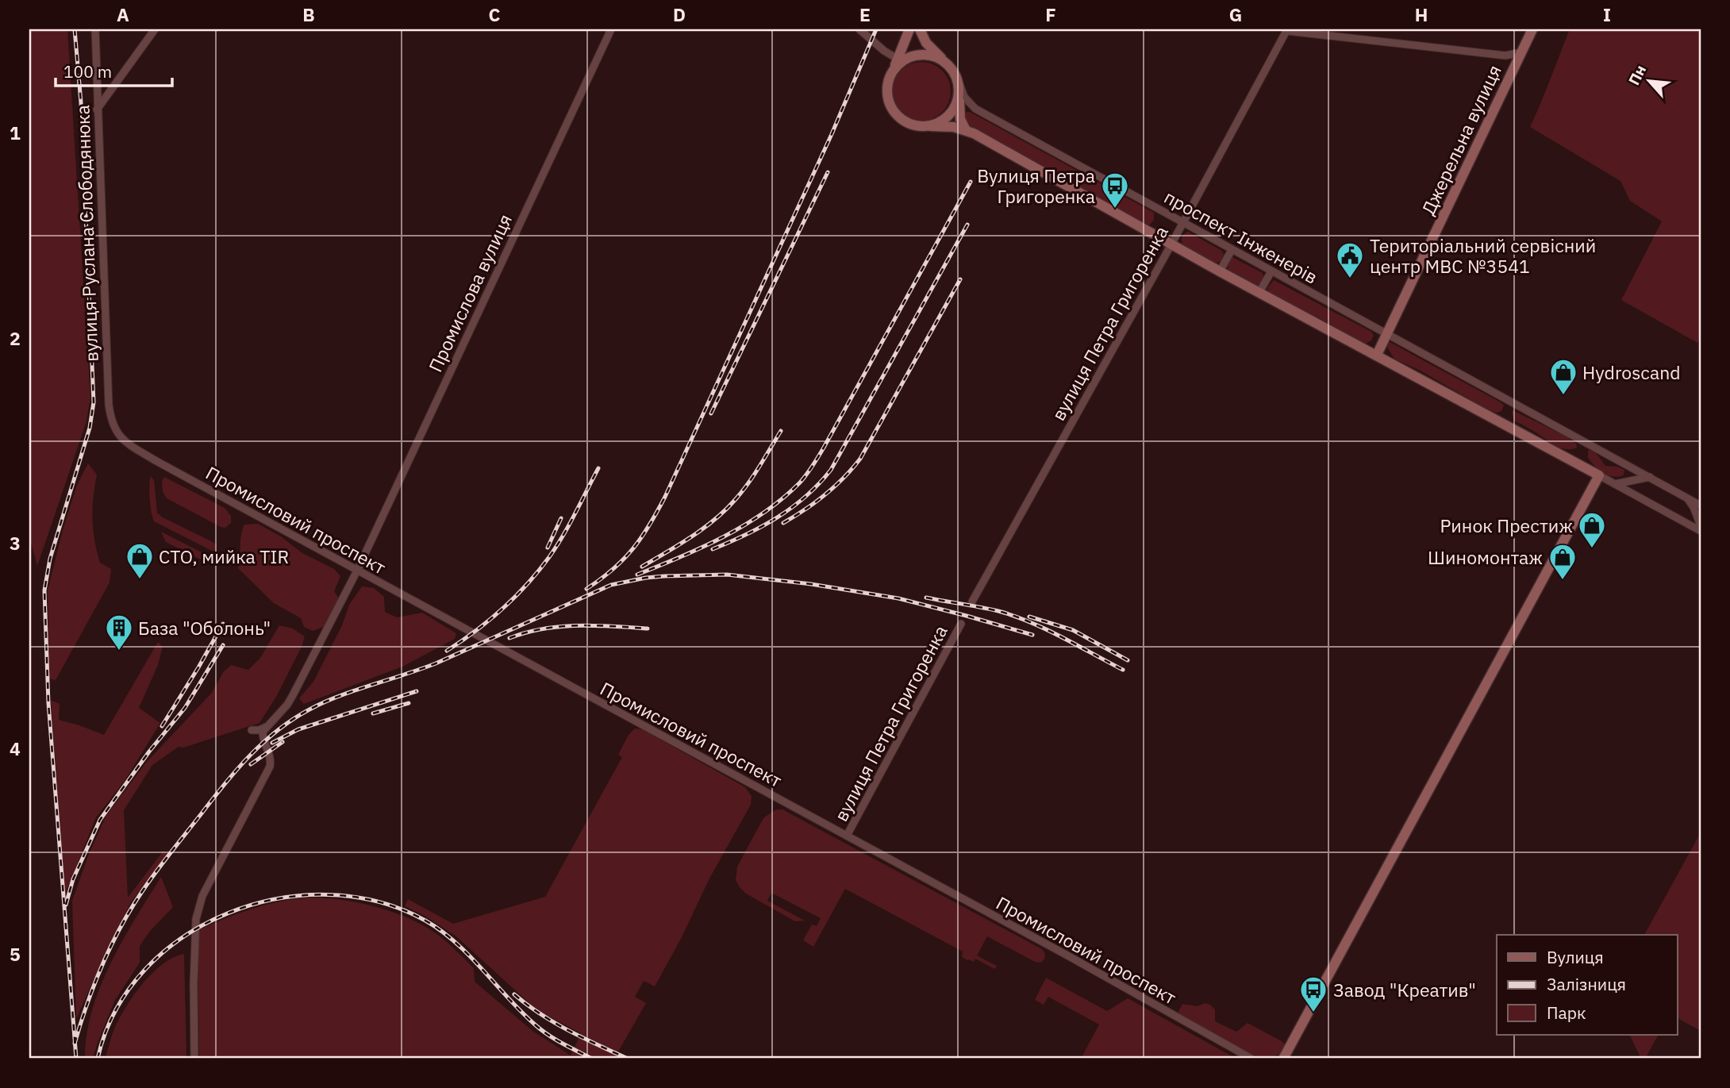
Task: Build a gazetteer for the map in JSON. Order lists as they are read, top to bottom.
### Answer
{
  "streets": {
    "street": [
      "Джерельна вулиця",
      "вулиця Руслана Слободянюка",
      "проспект Інженерів",
      "Промислова вулиця",
      "вулиця Петра Григоренка",
      "Промисловий проспект"
    ]
  },
  "crossings": [
    ["Джерельна вулиця", "проспект Інженерів"],
    ["вулиця Руслана Слободянюка", "Промисловий проспект"],
    ["проспект Інженерів", "вулиця Петра Григоренка"],
    ["Промислова вулиця", "Промисловий проспект"],
    ["вулиця Петра Григоренка", "Промисловий проспект"]
  ],
  "places": {
    "bus stop": ["Вулиця Петра Григоренка", "Завод \"Креатив\""],
    "public building": ["Територіальний сервісний центр МВС №3541"],
    "shop": [
      "Hydroscand",
      "Ринок Престиж",
      "СТО, мийка TIR",
      "Шиномонтаж"
    ],
    "building": ["База \"Оболонь\""]
  },
  "legend": ["Вулиця", "Залізниця", "Парк"],
  "scale_bar": "100 m",
  "north": "top left",
  "grid": {
    "columns": [
      "A",
      "B",
      "C",
      "D",
      "E",
      "F",
      "G",
      "H",
      "I"
    ],
    "rows": [
      "1",
      "2",
      "3",
      "4",
      "5"
    ]
  }
}
